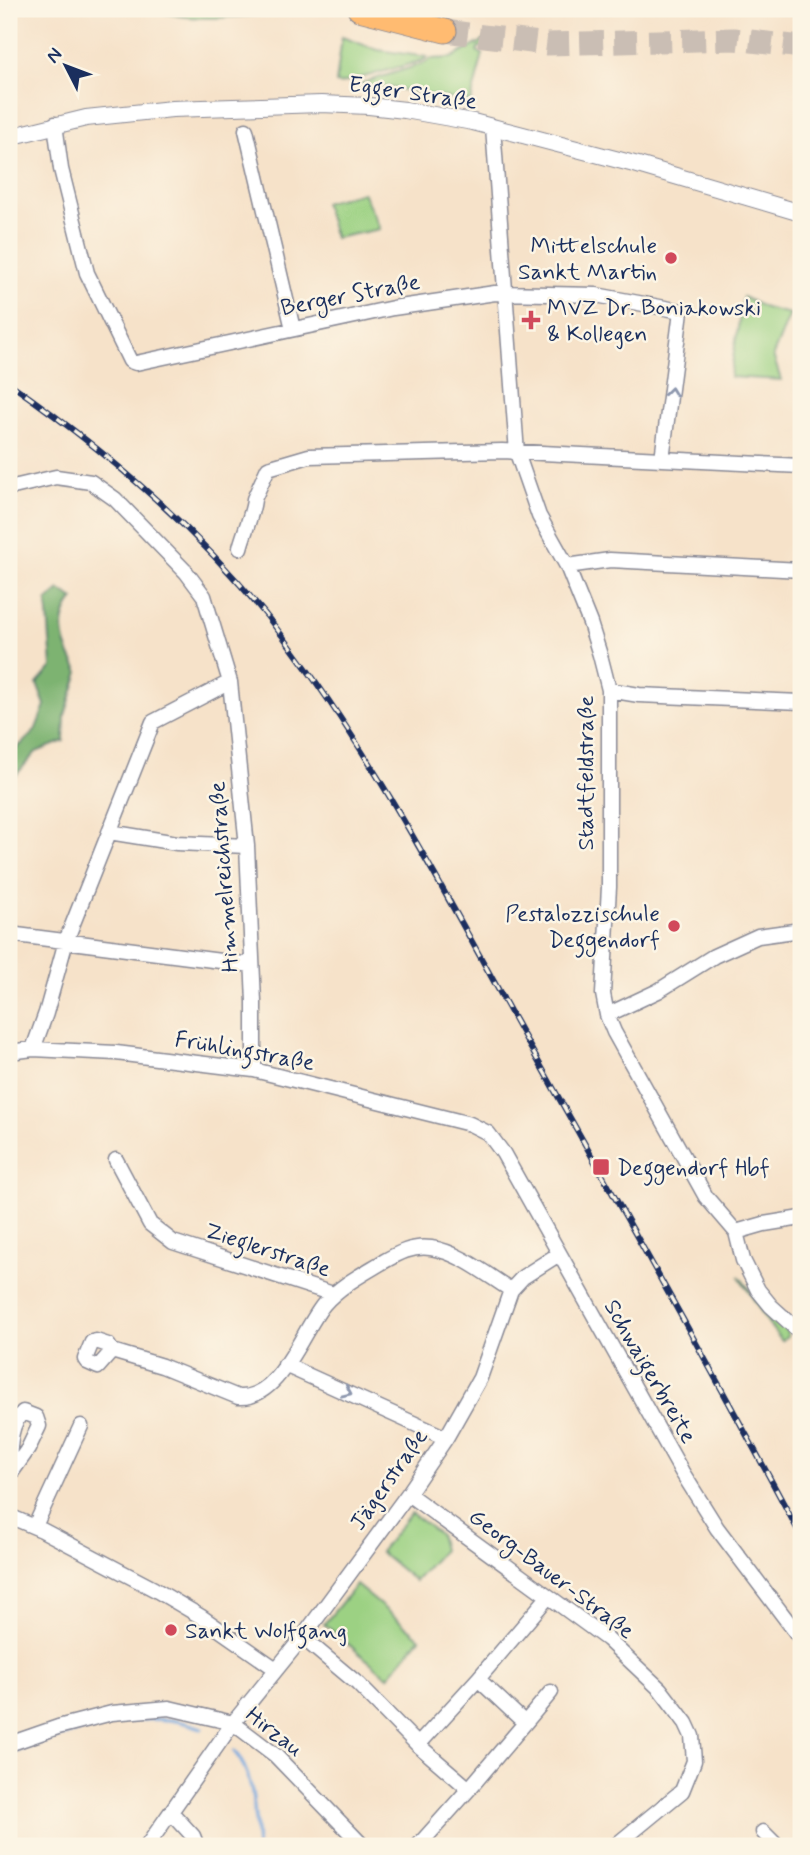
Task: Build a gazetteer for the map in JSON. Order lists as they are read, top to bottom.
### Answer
{
  "streets": {
    "street": [
      "Egger Straße",
      "Berger Straße",
      "Stadtfeldstraße",
      "Himmelreichstraße",
      "Frühlingstraße",
      "Zieglerstraße",
      "Schwaigerbreite",
      "Jägerstraße",
      "Georg-Bauer-Straße",
      "Hirzau"
    ]
  },
  "crossings": [
    ["Egger Straße", "Berger Straße"],
    ["Egger Straße", "Stadtfeldstraße"],
    ["Berger Straße", "Stadtfeldstraße"],
    ["Himmelreichstraße", "Frühlingstraße"],
    ["Frühlingstraße", "Schwaigerbreite"],
    ["Zieglerstraße", "Jägerstraße"],
    ["Jägerstraße", "Georg-Bauer-Straße"],
    ["Jägerstraße", "Hirzau"]
  ],
  "places": {
    "other": ["Mittelschule Sankt Martin", "Pestalozzischule Deggendorf", "Sankt Wolfgang"],
    "health": ["MVZ Dr. Boniakowski & Kollegen"],
    "transit": ["Deggendorf Hbf"]
  },
  "north": "top left"
}
